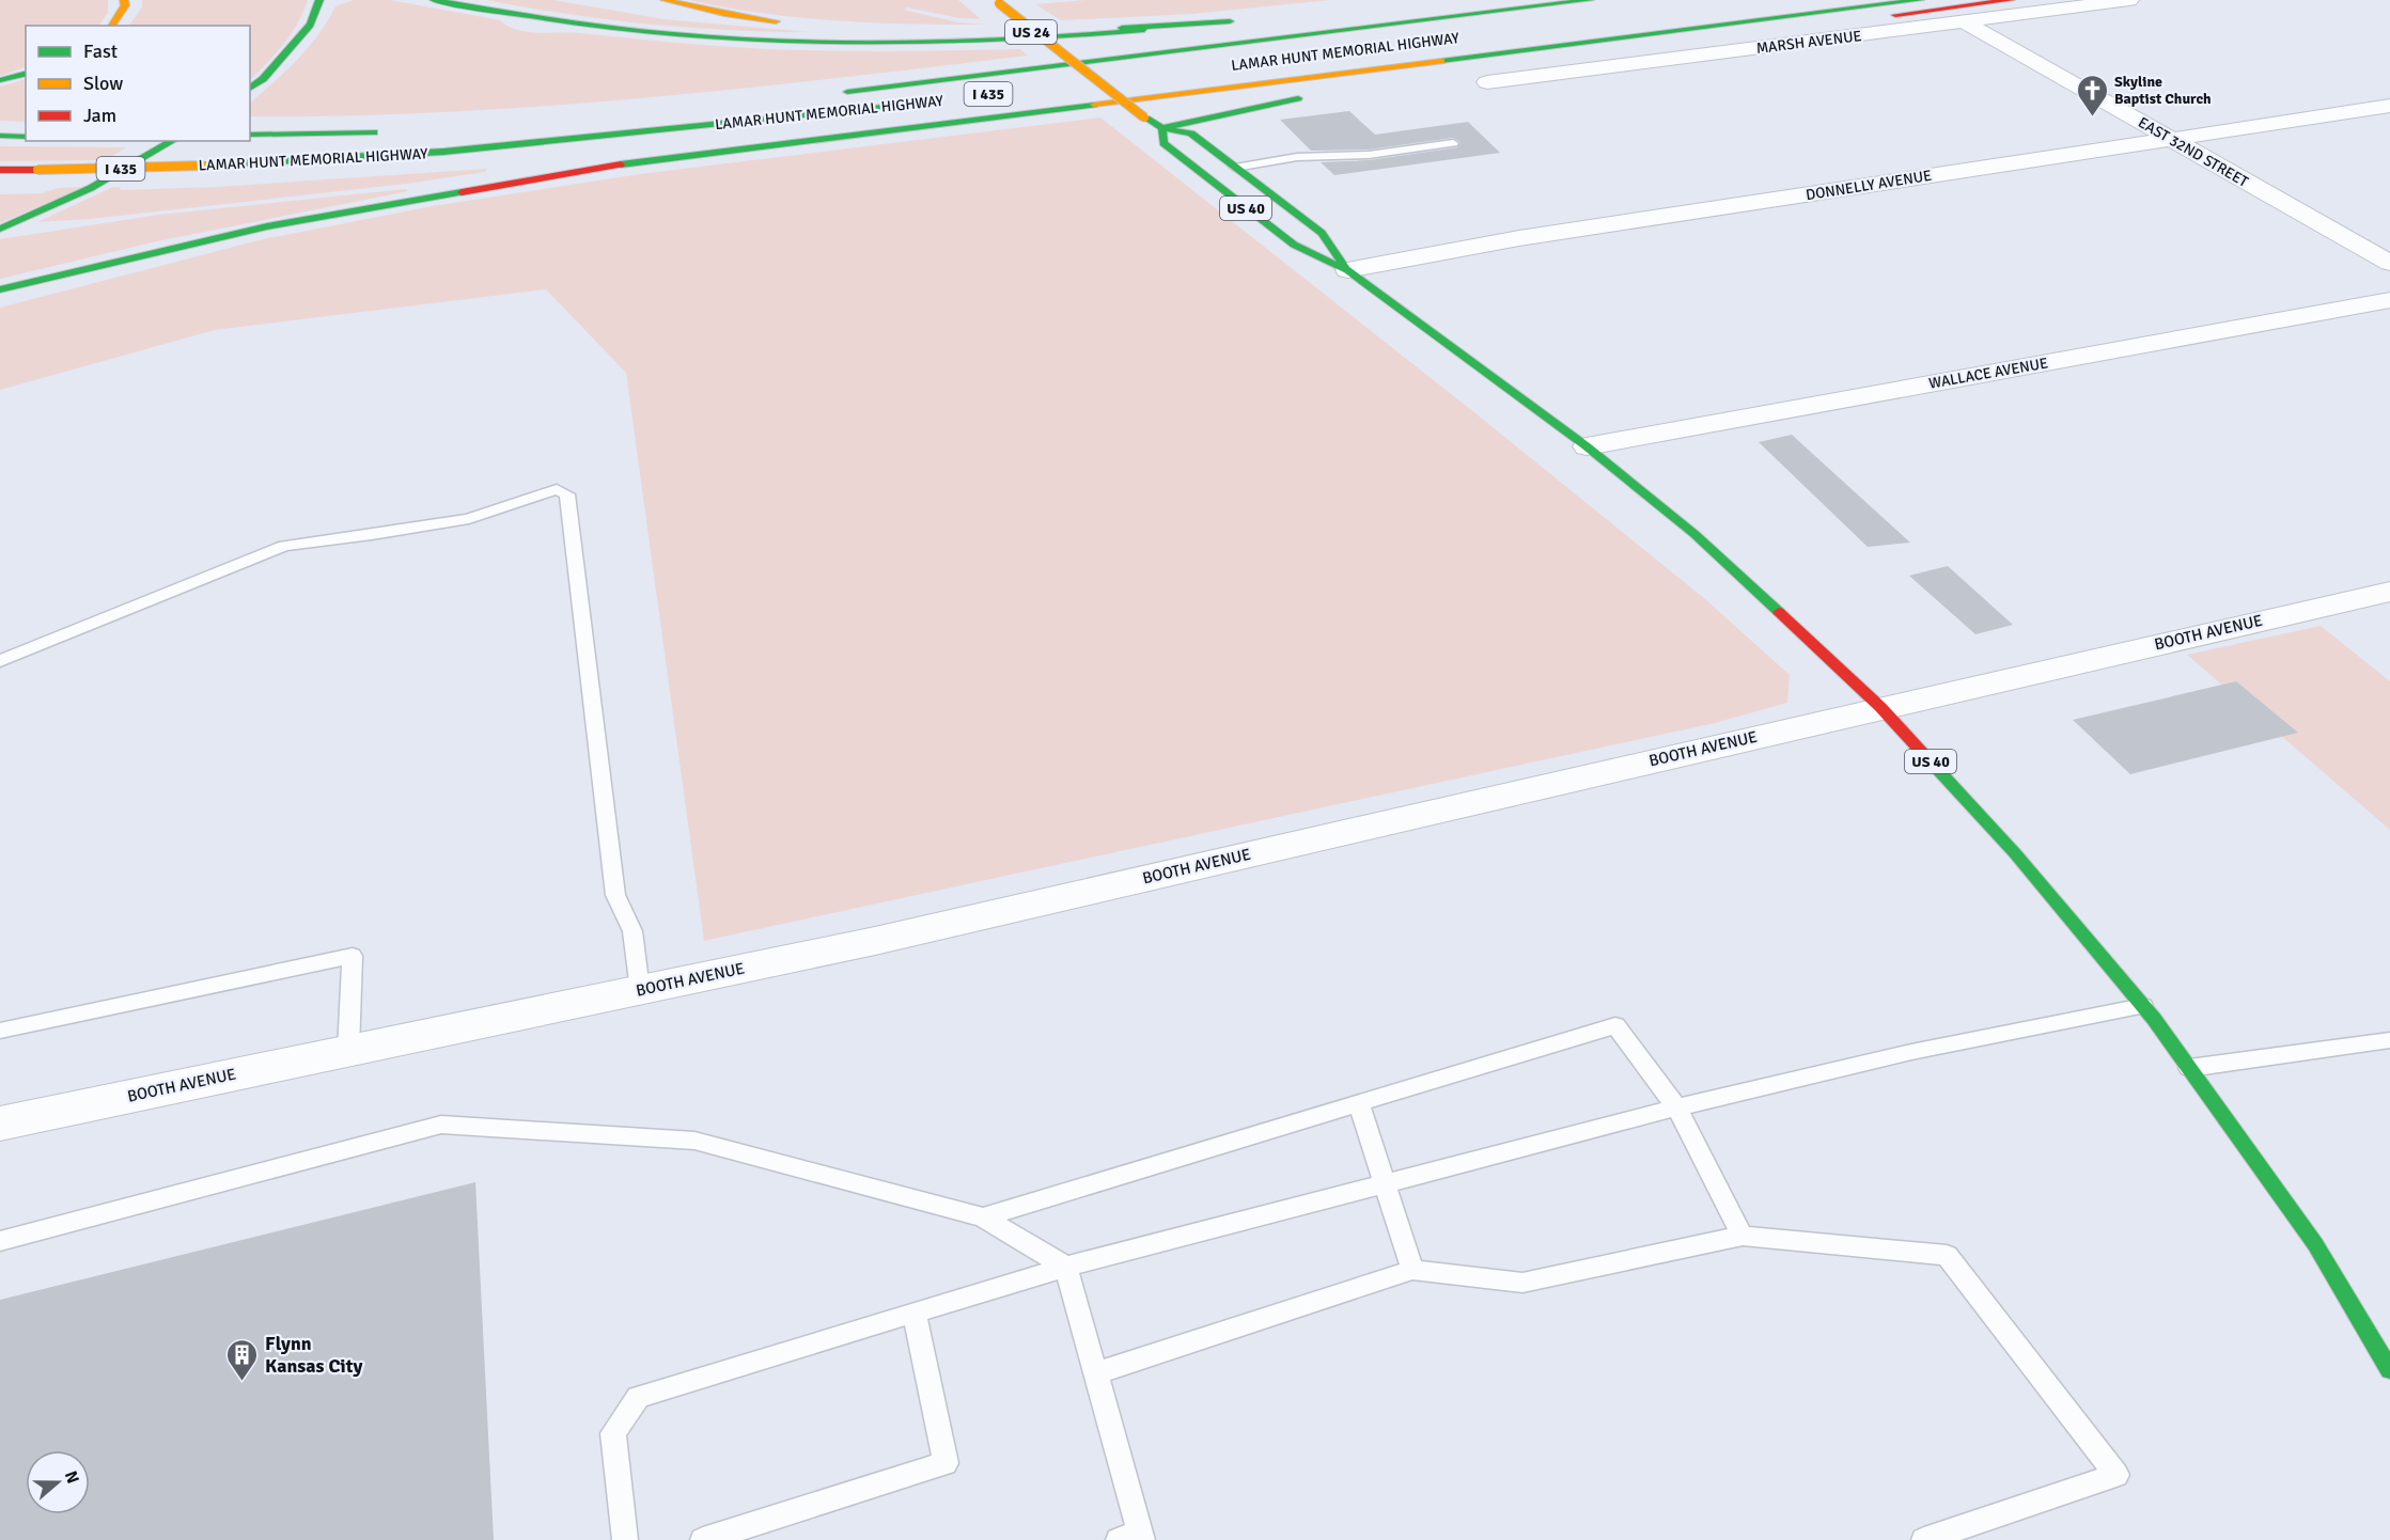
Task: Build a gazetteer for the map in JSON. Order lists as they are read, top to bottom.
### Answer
{
  "streets": {
    "main road": [
      "US 24",
      "LAMAR HUNT MEMORIAL HIGHWAY",
      "I 435",
      "US 40"
    ],
    "street": [
      "MARSH AVENUE",
      "EAST 32ND STREET",
      "DONNELLY AVENUE",
      "WALLACE AVENUE",
      "BOOTH AVENUE"
    ]
  },
  "crossings": [
    ["MARSH AVENUE", "EAST 32ND STREET"],
    ["EAST 32ND STREET", "DONNELLY AVENUE"],
    ["DONNELLY AVENUE", "US 40"],
    ["US 40", "WALLACE AVENUE"],
    ["US 40", "BOOTH AVENUE"]
  ],
  "places": {
    "church": ["Skyline Baptist Church"],
    "building": ["Flynn Kansas City"]
  },
  "legend": ["Fast", "Slow", "Jam"],
  "north": "right"
}
